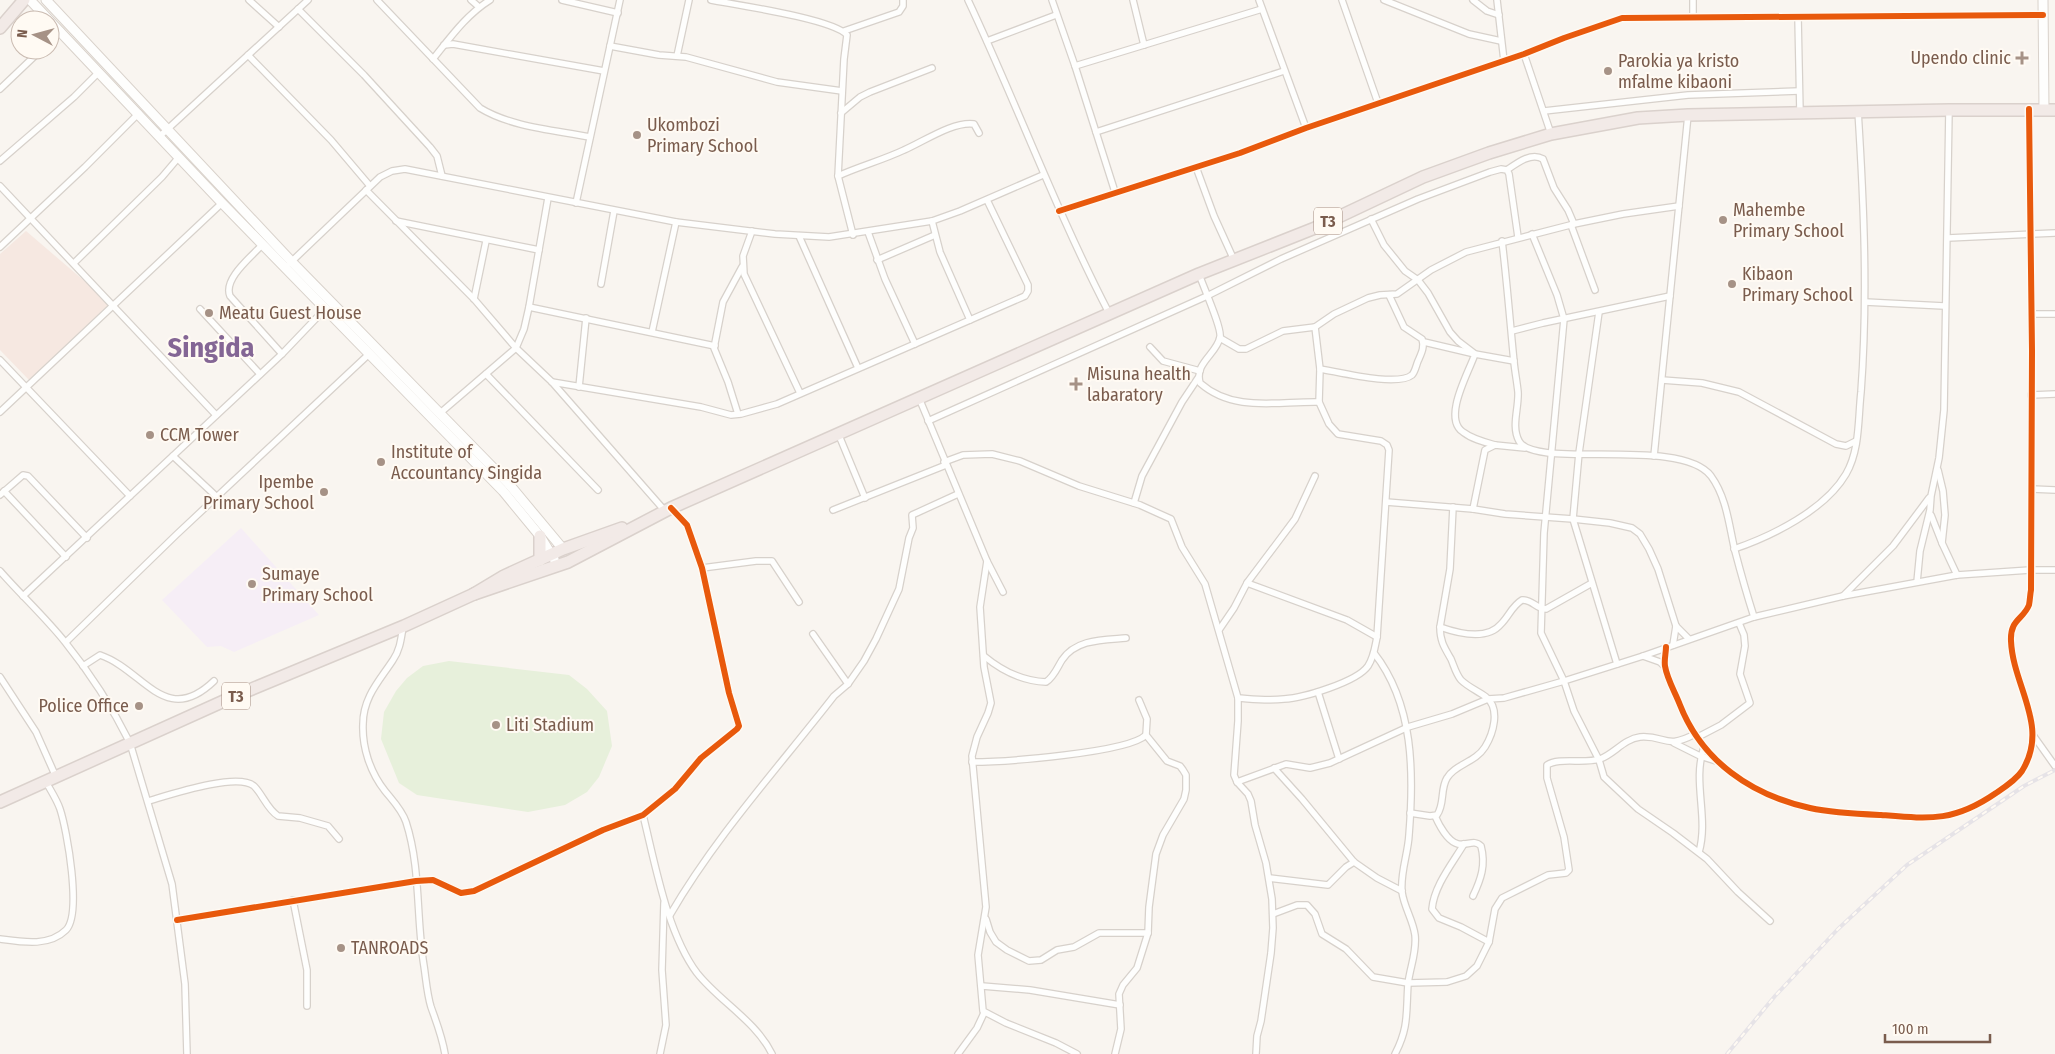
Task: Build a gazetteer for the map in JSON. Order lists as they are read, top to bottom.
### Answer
{
  "streets": {
    "highway": ["T3"]
  },
  "districts": ["Singida"],
  "places": {
    "health": ["Upendo clinic", "Misuna health labaratory"],
    "other": [
      "Parokia ya kristo mfalme kibaoni",
      "Ukombozi Primary School",
      "Mahembe Primary School",
      "Kibaon Primary School",
      "Meatu Guest House",
      "CCM Tower",
      "Institute of Accountancy Singida",
      "Ipembe Primary School",
      "Sumaye Primary School",
      "Police Office",
      "Liti Stadium",
      "TANROADS"
    ]
  },
  "scale_bar": "100 m",
  "north": "left"
}
